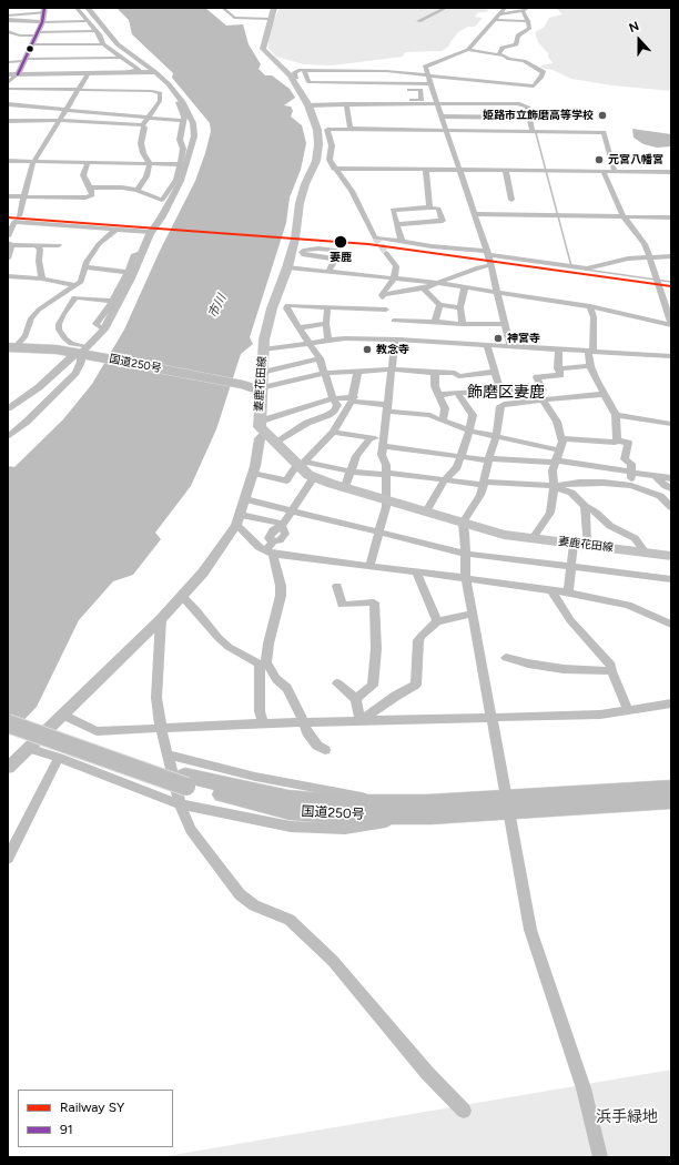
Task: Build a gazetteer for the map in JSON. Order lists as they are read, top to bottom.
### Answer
{
  "streets": {
    "highway": ["国道250号"],
    "main road": ["妻鹿花田線"]
  },
  "crossings": [
    ["国道250号", "妻鹿花田線"]
  ],
  "districts": ["飾磨区妻鹿"],
  "water": ["市川"],
  "parks": ["浜手緑地"],
  "places": [
    "姫路市立飾磨高等学校",
    "元宮八幡宮",
    "妻鹿",
    "神宮寺",
    "教念寺"
  ],
  "lines": ["transit line 91", "rail line SY"],
  "legend": ["Railway SY", "91"],
  "north": "top"
}
